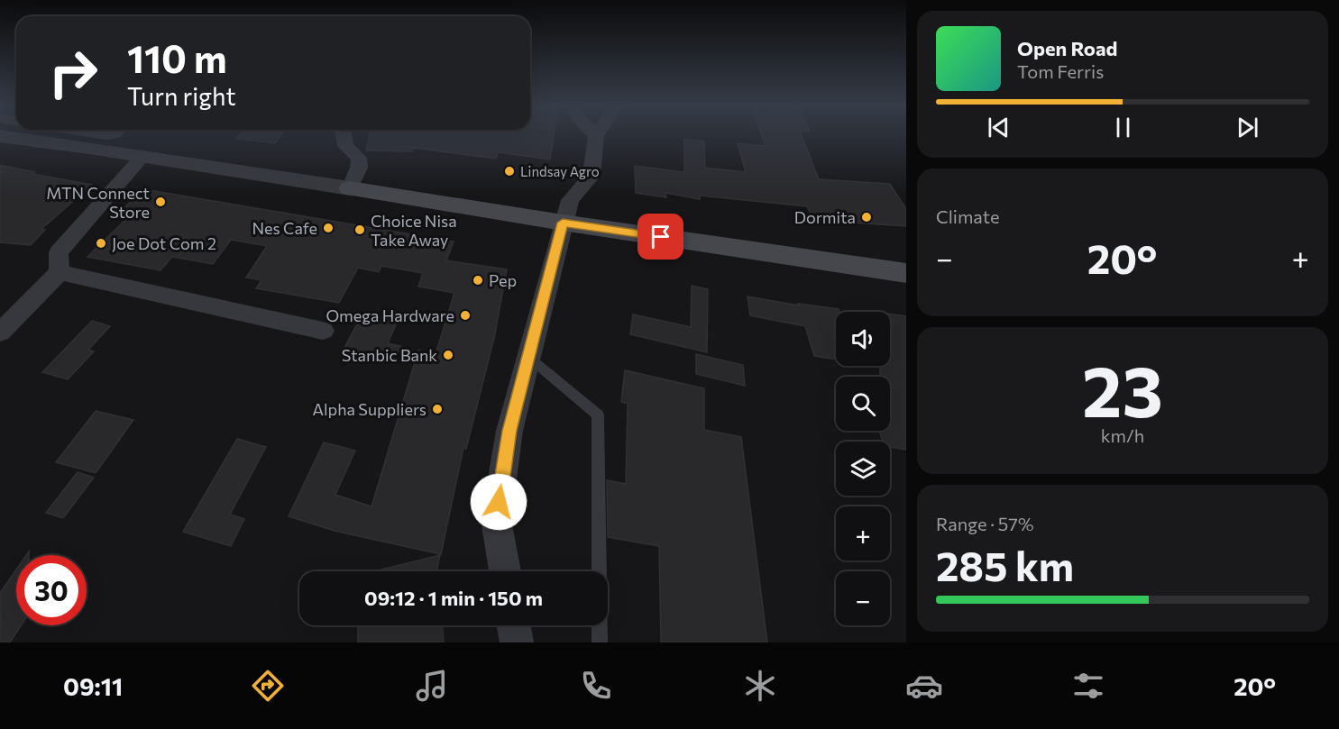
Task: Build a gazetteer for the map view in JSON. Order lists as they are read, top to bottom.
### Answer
{
  "places": [
    "Lindsay Agro",
    "MTN Connect Store",
    "Dormita",
    "Nes Cafe",
    "Choice Nisa Take Away",
    "Joe Dot Com 2",
    "Pep",
    "Omega Hardware",
    "Stanbic Bank",
    "Alpha Suppliers"
  ],
  "page": {
    "turn": ["110 m", "Turn right"],
    "song": ["Open Road", "Tom Ferris"],
    "tile": [
      "Climate",
      ["23", "km/h"],
      ["Range · 57%", "285 km"]
    ],
    "heat": ["−", "20°", "+"],
    "map_buttons": ["+", "−"],
    "limit": "30",
    "trip": "09:12 · 1 min · 150 m",
    "tabs": ["09:11", "20°"]
  }
}
